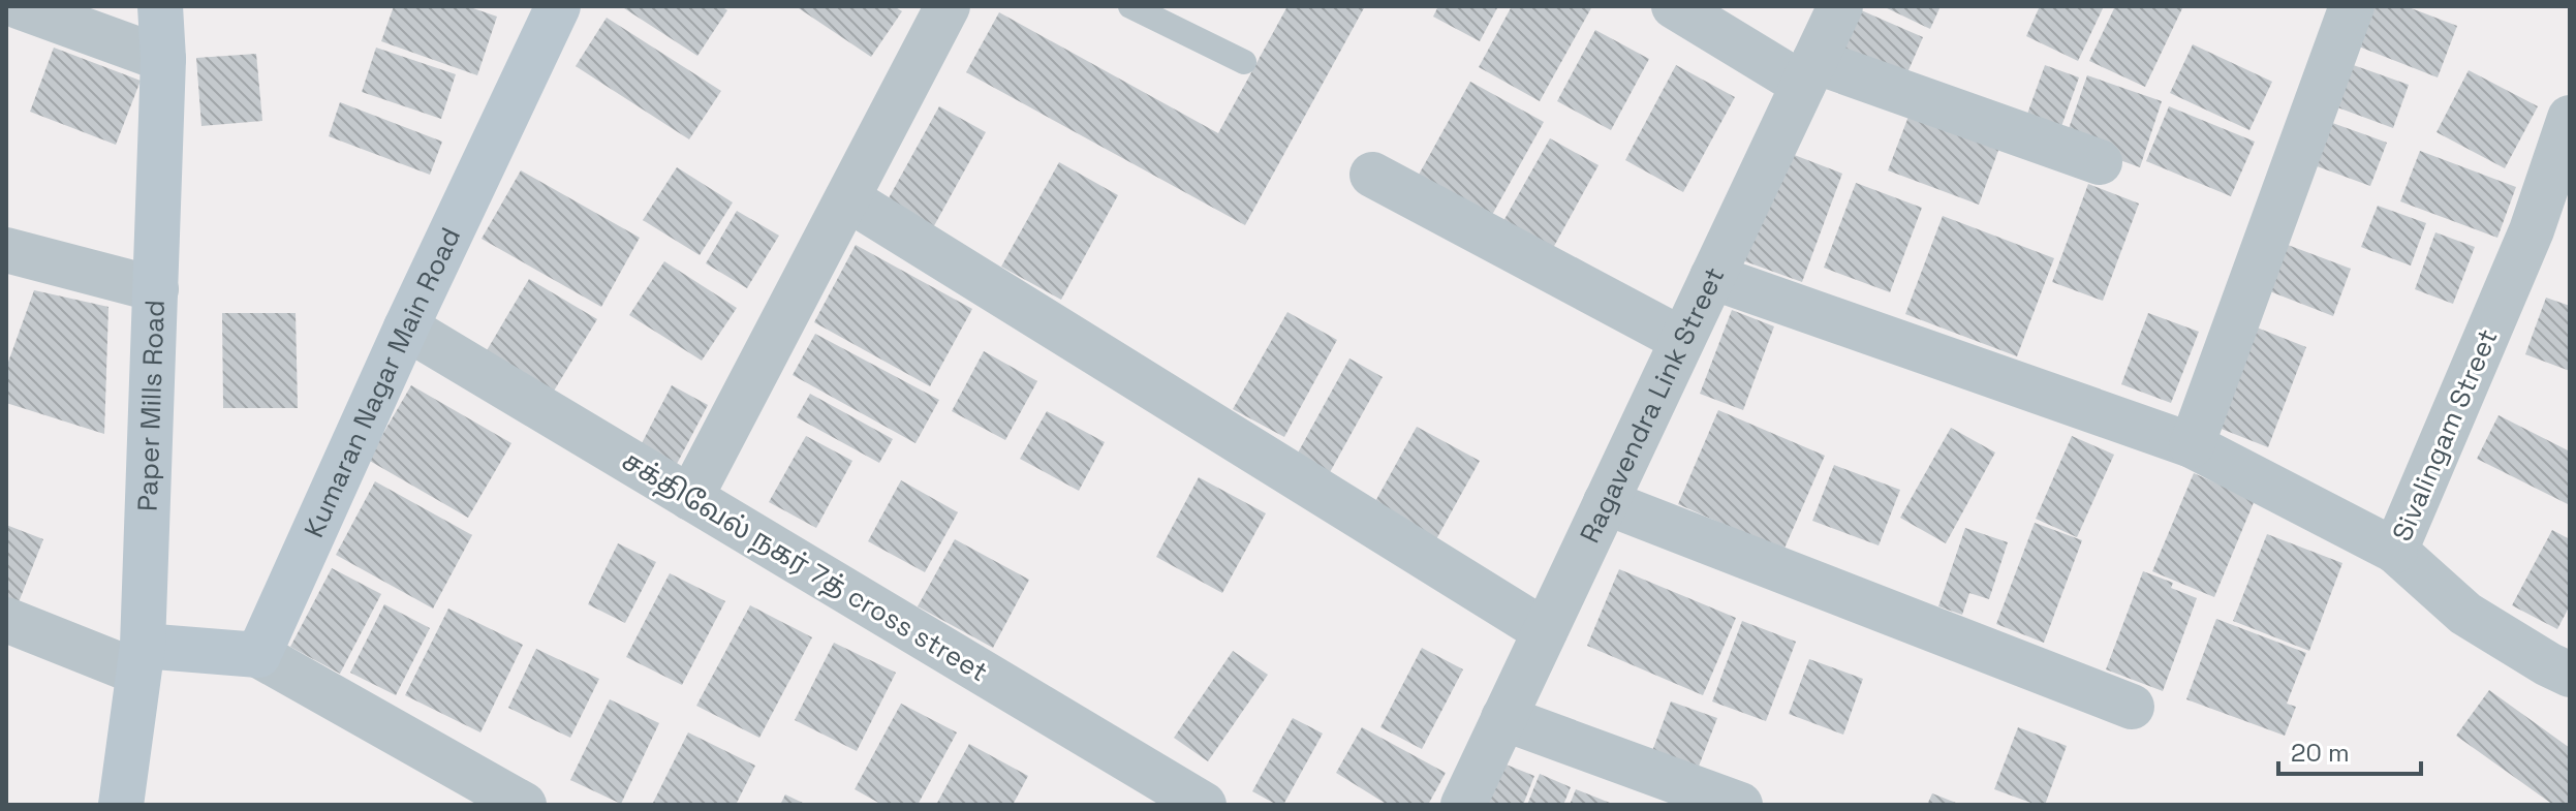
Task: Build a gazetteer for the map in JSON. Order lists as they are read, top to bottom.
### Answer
{
  "streets": {
    "main road": ["Kumaran Nagar Main Road", "Paper Mills Road"],
    "street": ["Ragavendra Link Street", "Sivalingam Street", "சக்திவேல் நகர் 7த் cross street"]
  },
  "crossings": [
    ["Kumaran Nagar Main Road", "சக்திவேல் நகர் 7த் cross street"]
  ],
  "scale_bar": "20 m"
}
